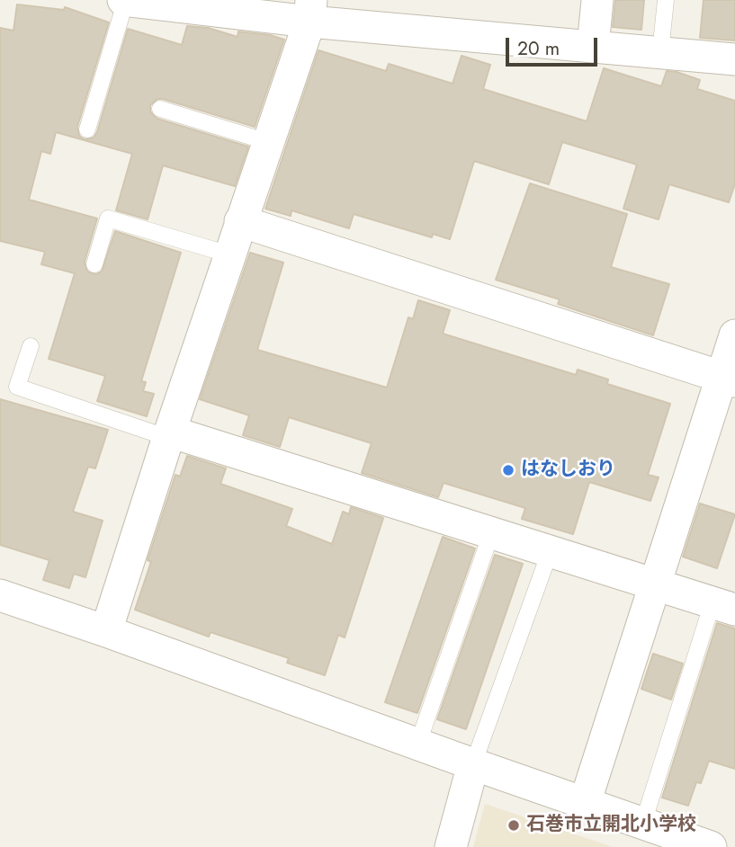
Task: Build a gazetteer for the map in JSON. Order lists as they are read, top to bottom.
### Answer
{
  "places": ["はなしおり", "石巻市立開北小学校"],
  "scale_bar": "20 m"
}
